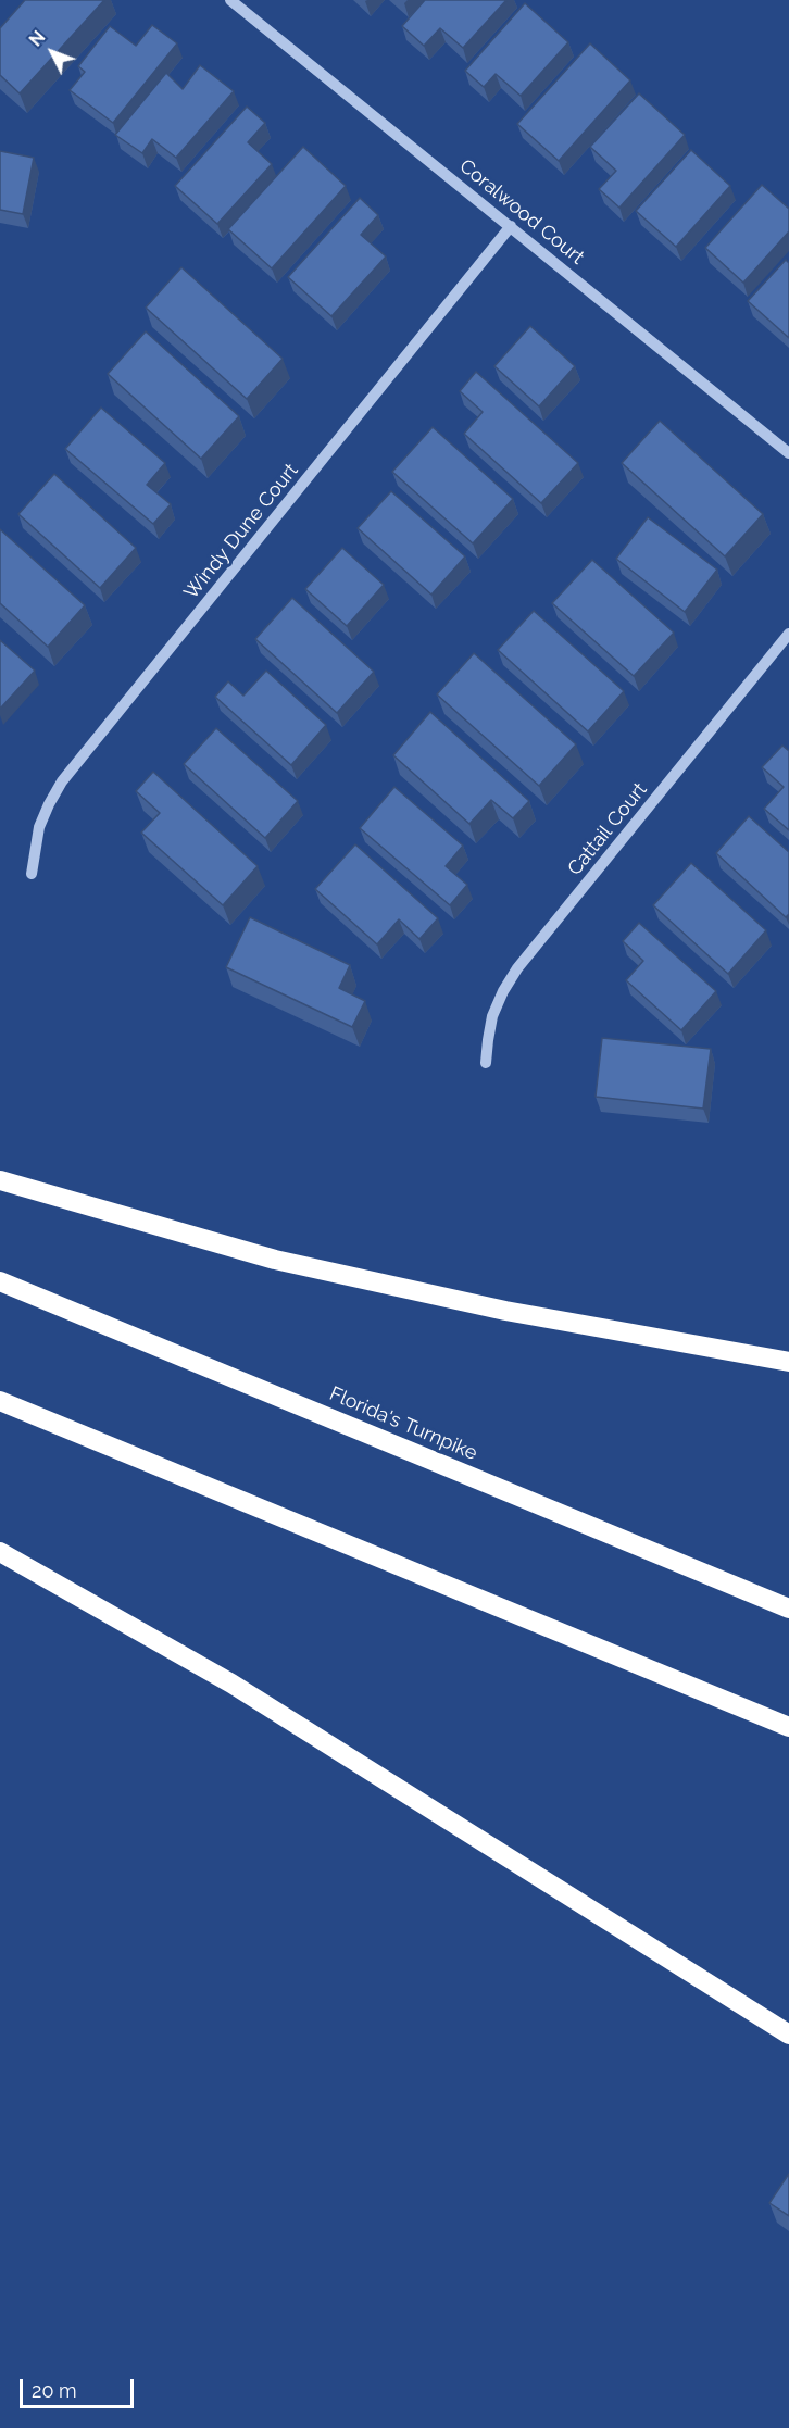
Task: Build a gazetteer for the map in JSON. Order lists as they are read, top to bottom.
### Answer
{
  "streets": {
    "highway": ["Florida's Turnpike"],
    "street": ["Coralwood Court", "Windy Dune Court", "Cattail Court"]
  },
  "crossings": [
    ["Coralwood Court", "Windy Dune Court"]
  ],
  "scale_bar": "20 m",
  "north": "top left"
}
